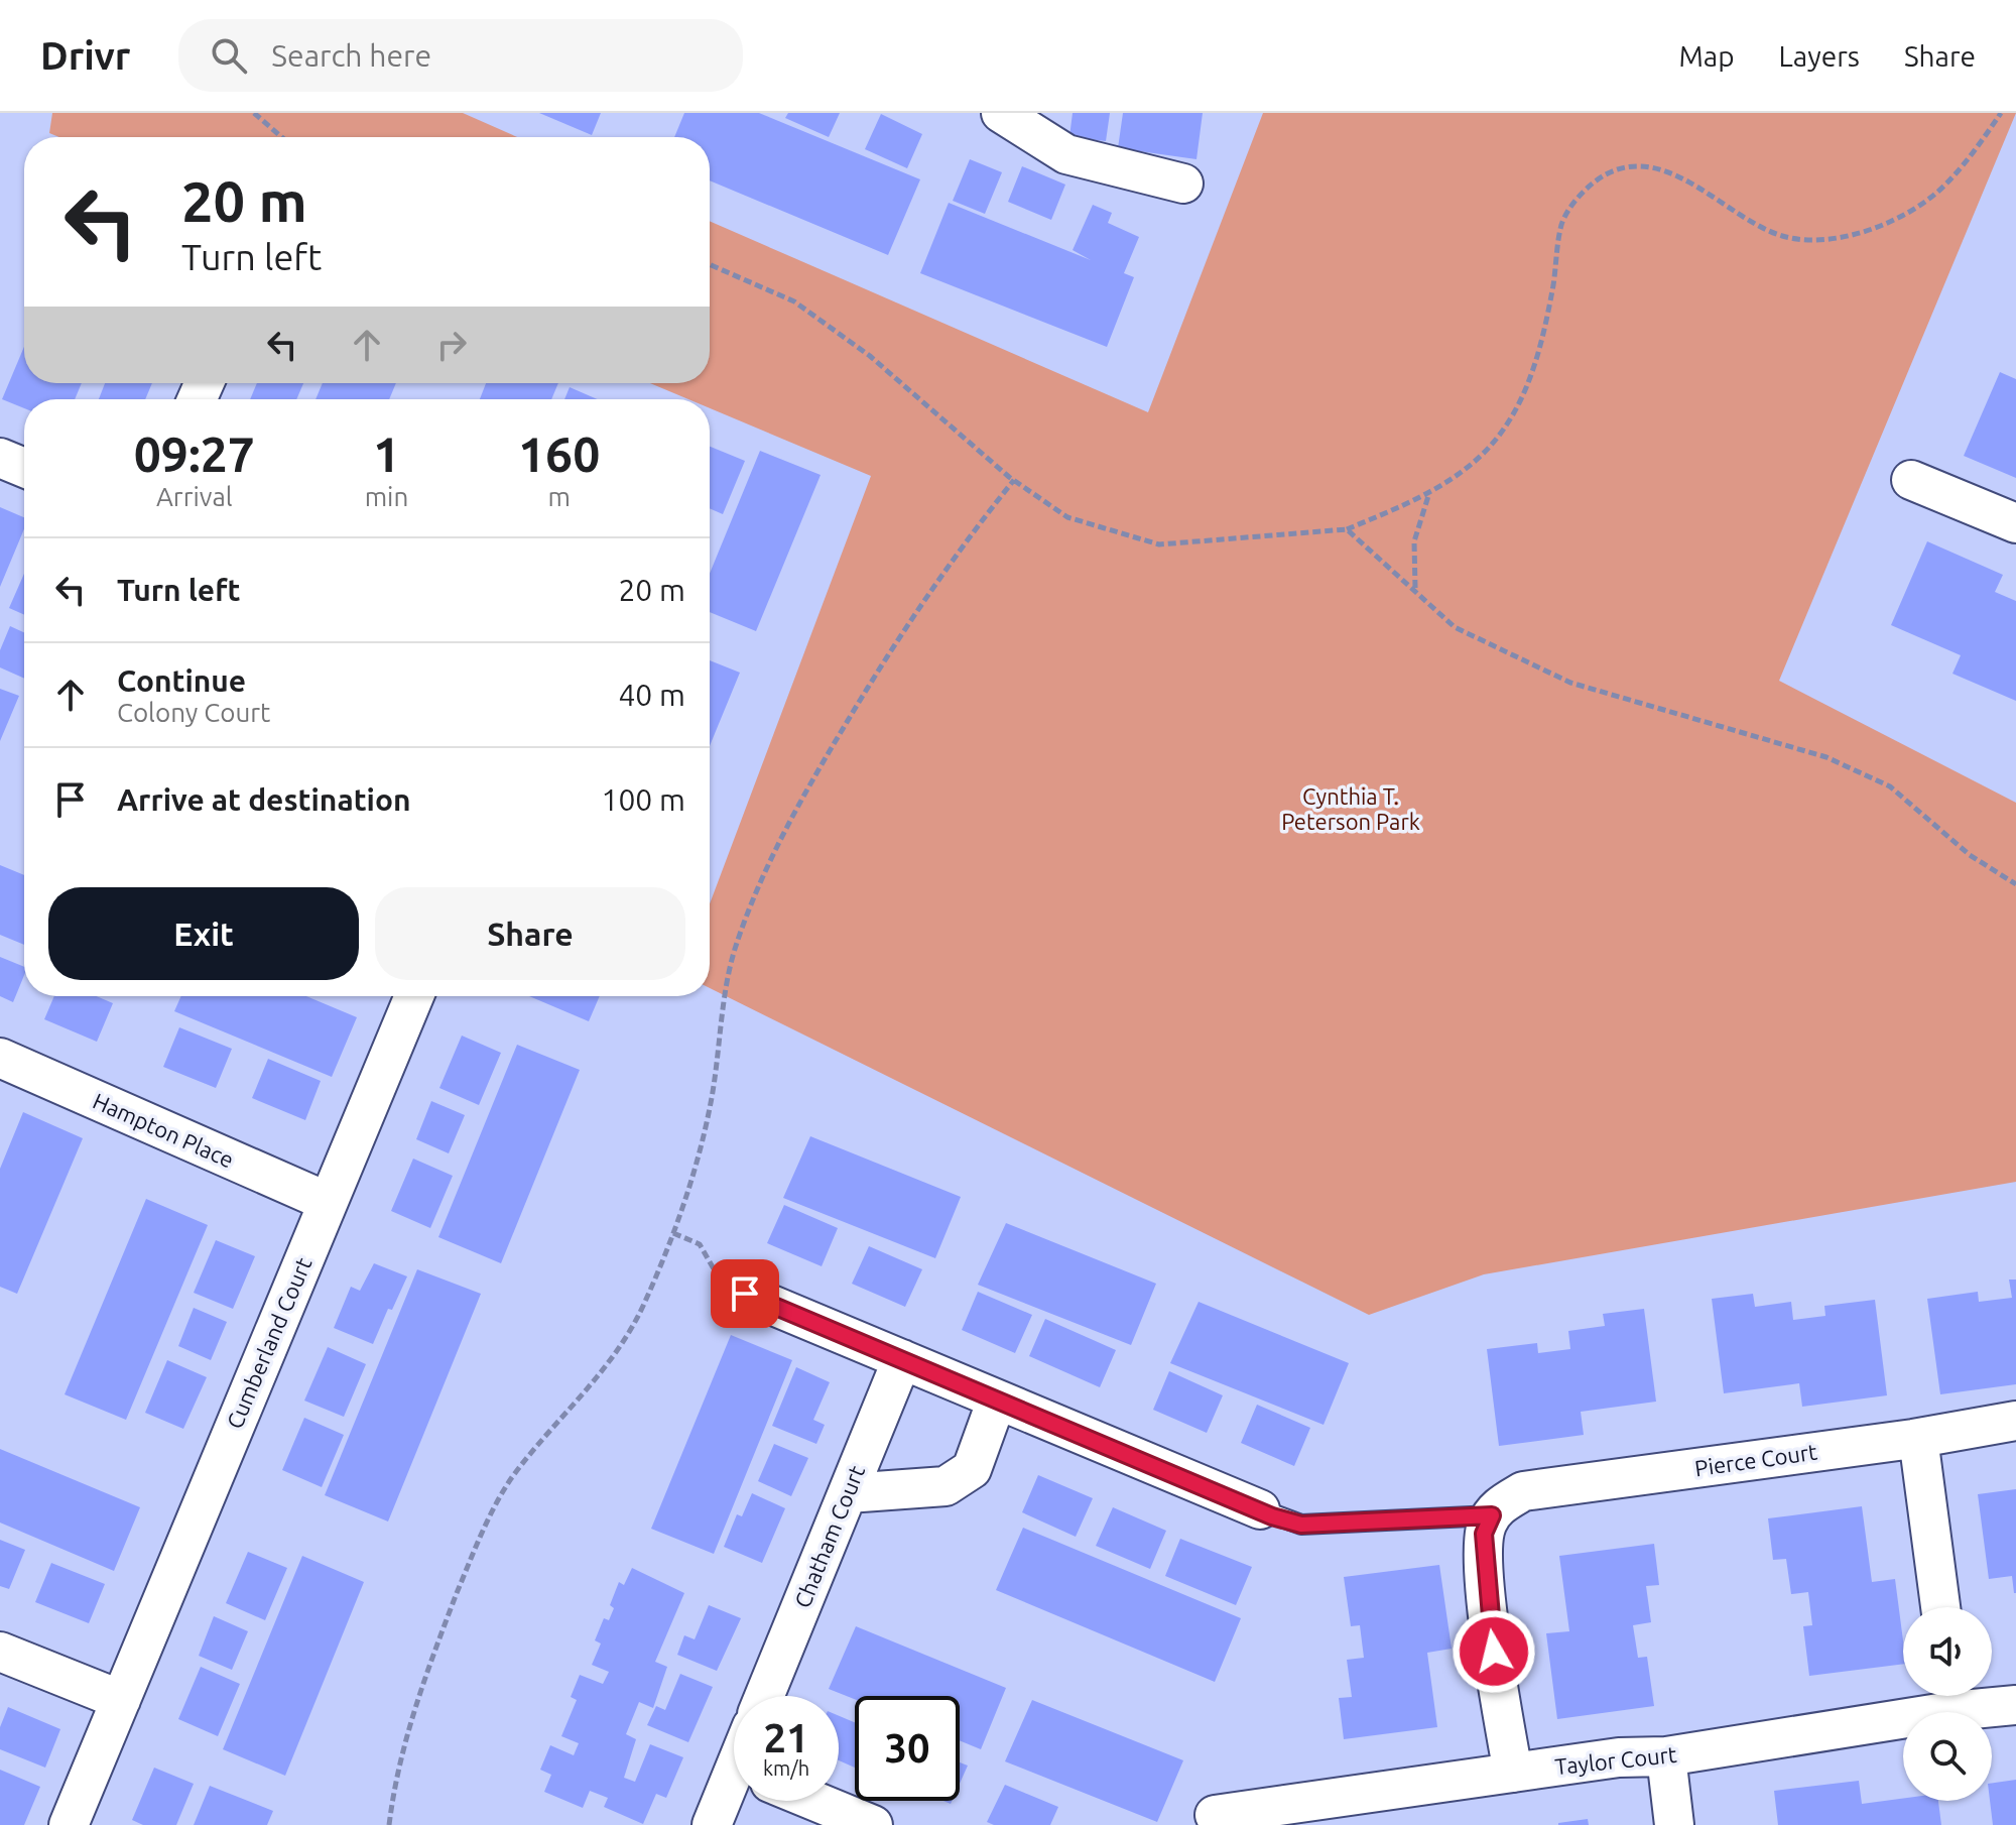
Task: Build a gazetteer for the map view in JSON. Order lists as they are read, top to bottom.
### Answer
{
  "streets": {
    "street": [
      "Hampton Place",
      "Cumberland Court",
      "Pierce Court",
      "Chatham Court",
      "Taylor Court"
    ]
  },
  "crossings": [
    ["Hampton Place", "Cumberland Court"]
  ],
  "parks": ["Cynthia T. Peterson Park"],
  "page": {
    "header": "Drivr",
    "search": "Search here",
    "nav": ["Map", "Layers", "Share"],
    "turn": ["20 m", "Turn left"],
    "eta": [
      "09:27",
      "Arrival",
      "1",
      "min",
      "160",
      "m"
    ],
    "list": [
      {
        "name": "Turn left",
        "value": "20 m"
      },
      {
        "name": "Continue",
        "note": "Colony Court",
        "value": "40 m"
      },
      {
        "name": "Arrive at destination",
        "value": "100 m"
      }
    ],
    "buttons": ["Exit", "Share"],
    "speed": "21 km/h",
    "limit": "30"
  }
}
